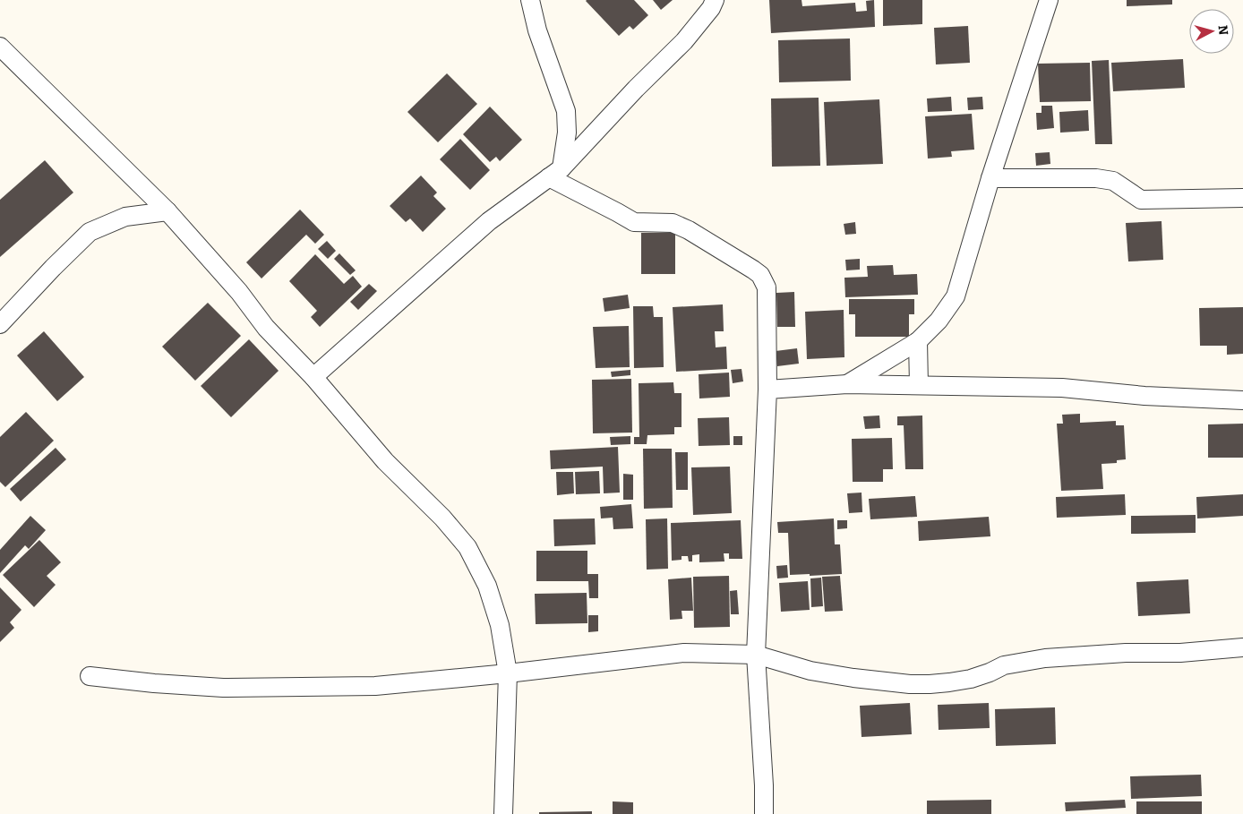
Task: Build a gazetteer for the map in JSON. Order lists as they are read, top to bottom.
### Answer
{
  "north": "right"
}
